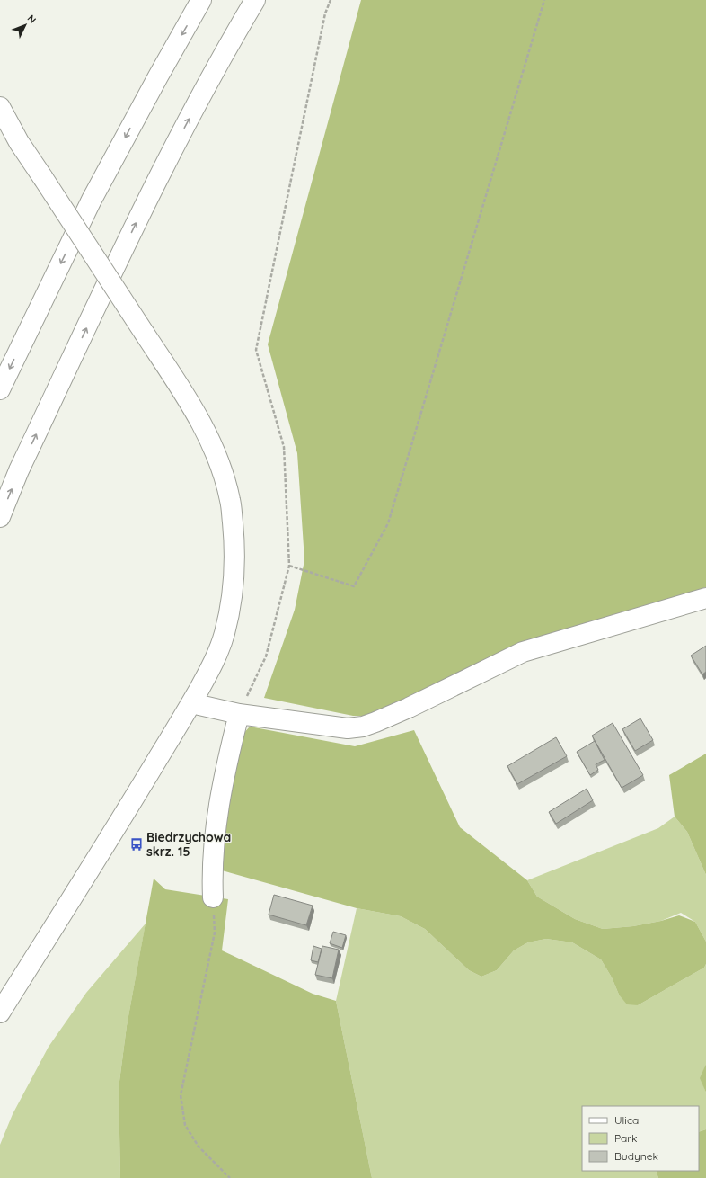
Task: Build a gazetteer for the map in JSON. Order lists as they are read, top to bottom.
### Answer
{
  "places": {
    "bus stop": ["Biedrzychowa skrz. 15"]
  },
  "legend": ["Ulica", "Park", "Budynek"],
  "north": "top right"
}
